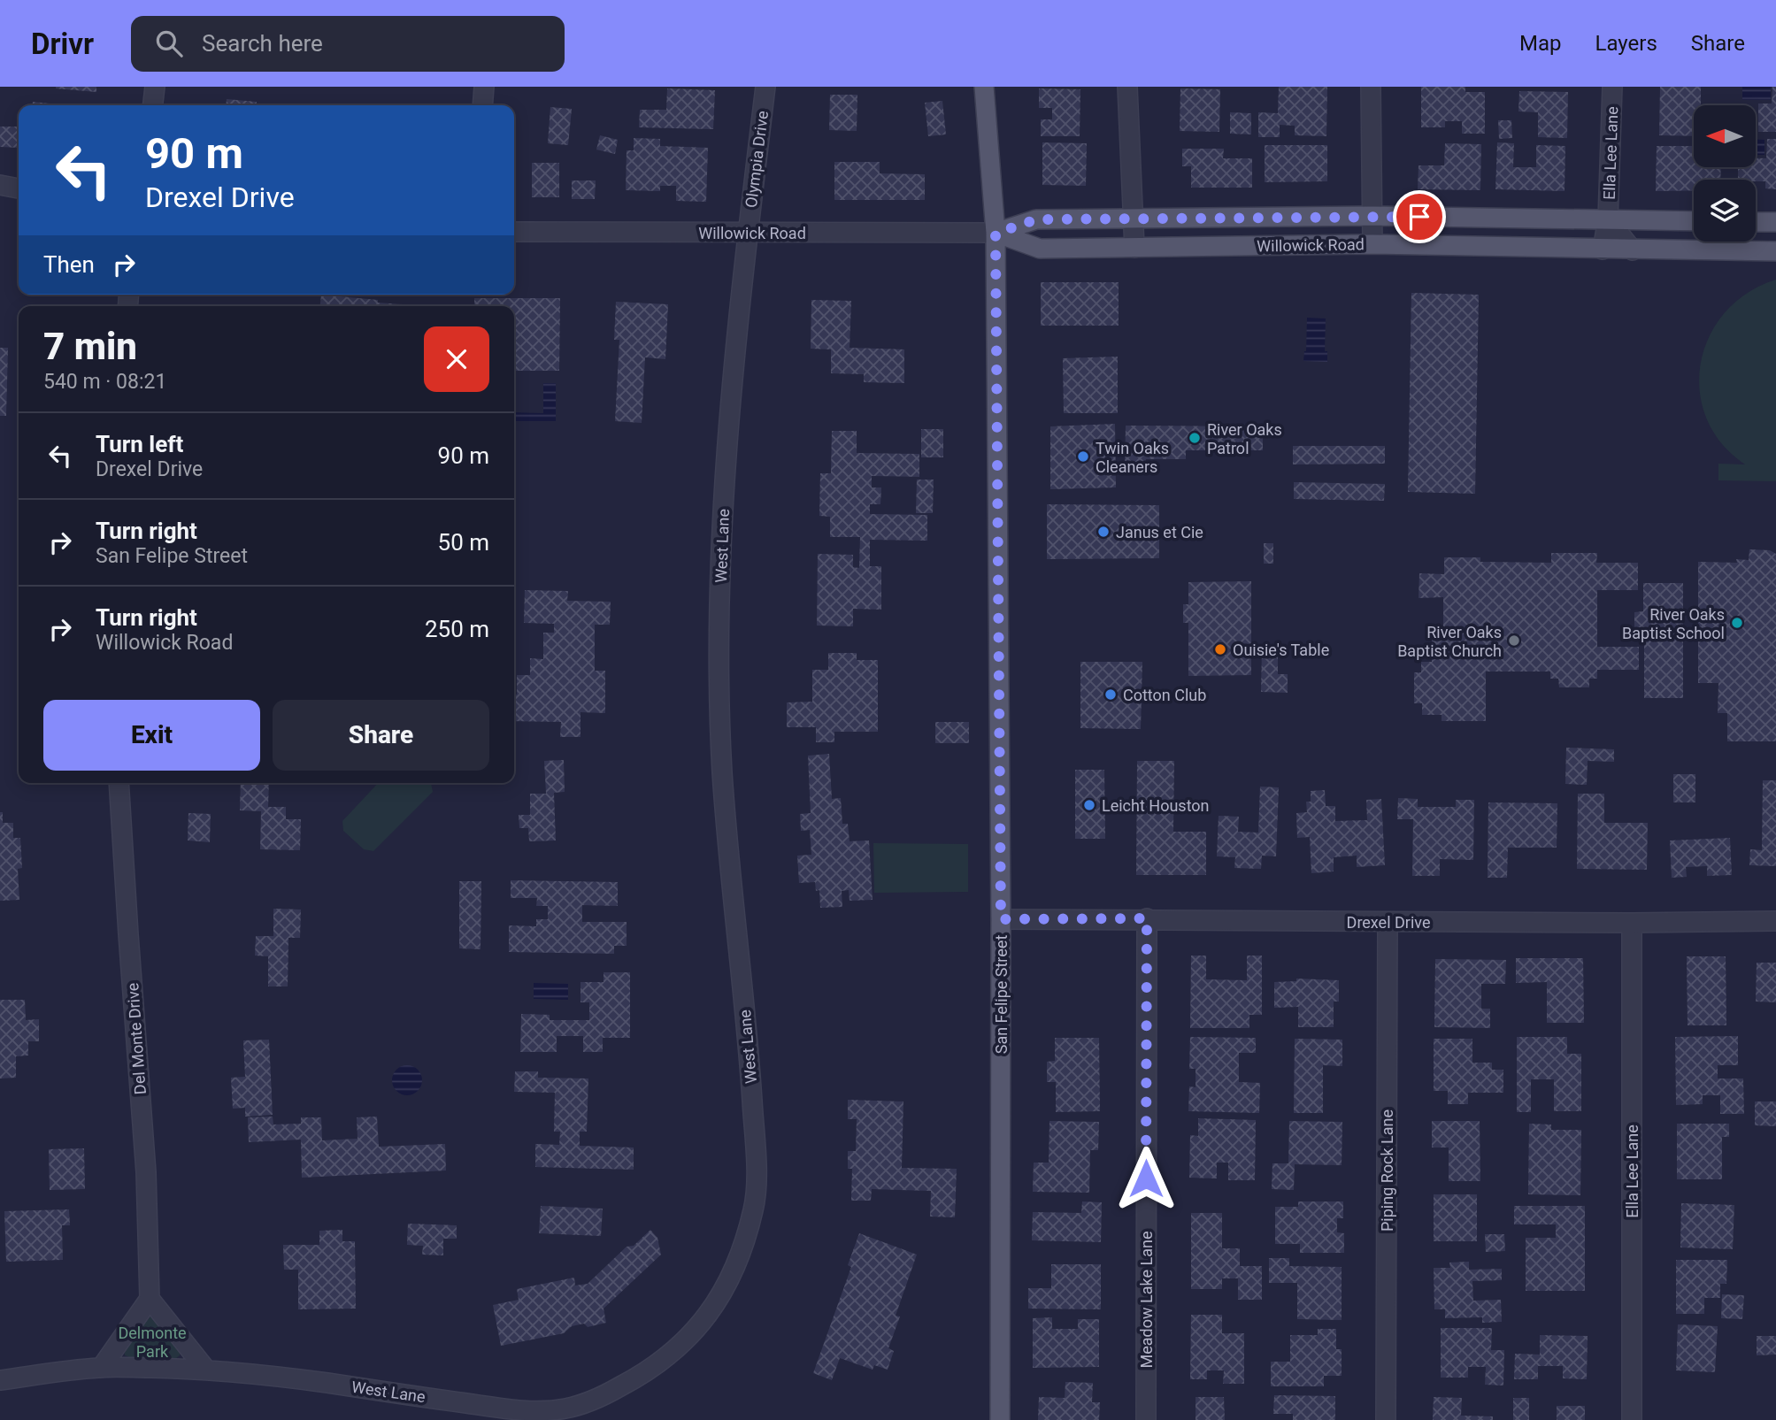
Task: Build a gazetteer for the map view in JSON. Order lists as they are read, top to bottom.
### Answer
{
  "streets": {
    "main road": ["Willowick Road", "San Felipe Street"],
    "street": [
      "Ella Lee Lane",
      "Olympia Drive",
      "West Lane",
      "Drexel Drive",
      "Del Monte Drive",
      "Piping Rock Lane",
      "Meadow Lake Lane"
    ]
  },
  "crossings": [
    ["Ella Lee Lane", "Willowick Road"],
    ["Ella Lee Lane", "Drexel Drive"],
    ["Olympia Drive", "Willowick Road"],
    ["Olympia Drive", "West Lane"],
    ["Willowick Road", "West Lane"],
    ["Willowick Road", "San Felipe Street"],
    ["Drexel Drive", "San Felipe Street"],
    ["Drexel Drive", "Piping Rock Lane"],
    ["Drexel Drive", "Meadow Lake Lane"]
  ],
  "parks": ["Delmonte Park"],
  "places": [
    "River Oaks Patrol",
    "Twin Oaks Cleaners",
    "Janus et Cie",
    "River Oaks Baptist School",
    "River Oaks Baptist Church",
    "Ouisie's Table",
    "Cotton Club",
    "Leicht Houston"
  ],
  "north": "left",
  "page": {
    "header": "Drivr",
    "search": "Search here",
    "nav": ["Map", "Layers", "Share"],
    "turn": ["90 m", "Drexel Drive"],
    "then": "Then",
    "heading": ["7 min", "540 m · 08:21"],
    "list": [
      {
        "name": "Turn left",
        "note": "Drexel Drive",
        "value": "90 m"
      },
      {
        "name": "Turn right",
        "note": "San Felipe Street",
        "value": "50 m"
      },
      {
        "name": "Turn right",
        "note": "Willowick Road",
        "value": "250 m"
      }
    ],
    "buttons": ["Exit", "Share"]
  }
}
